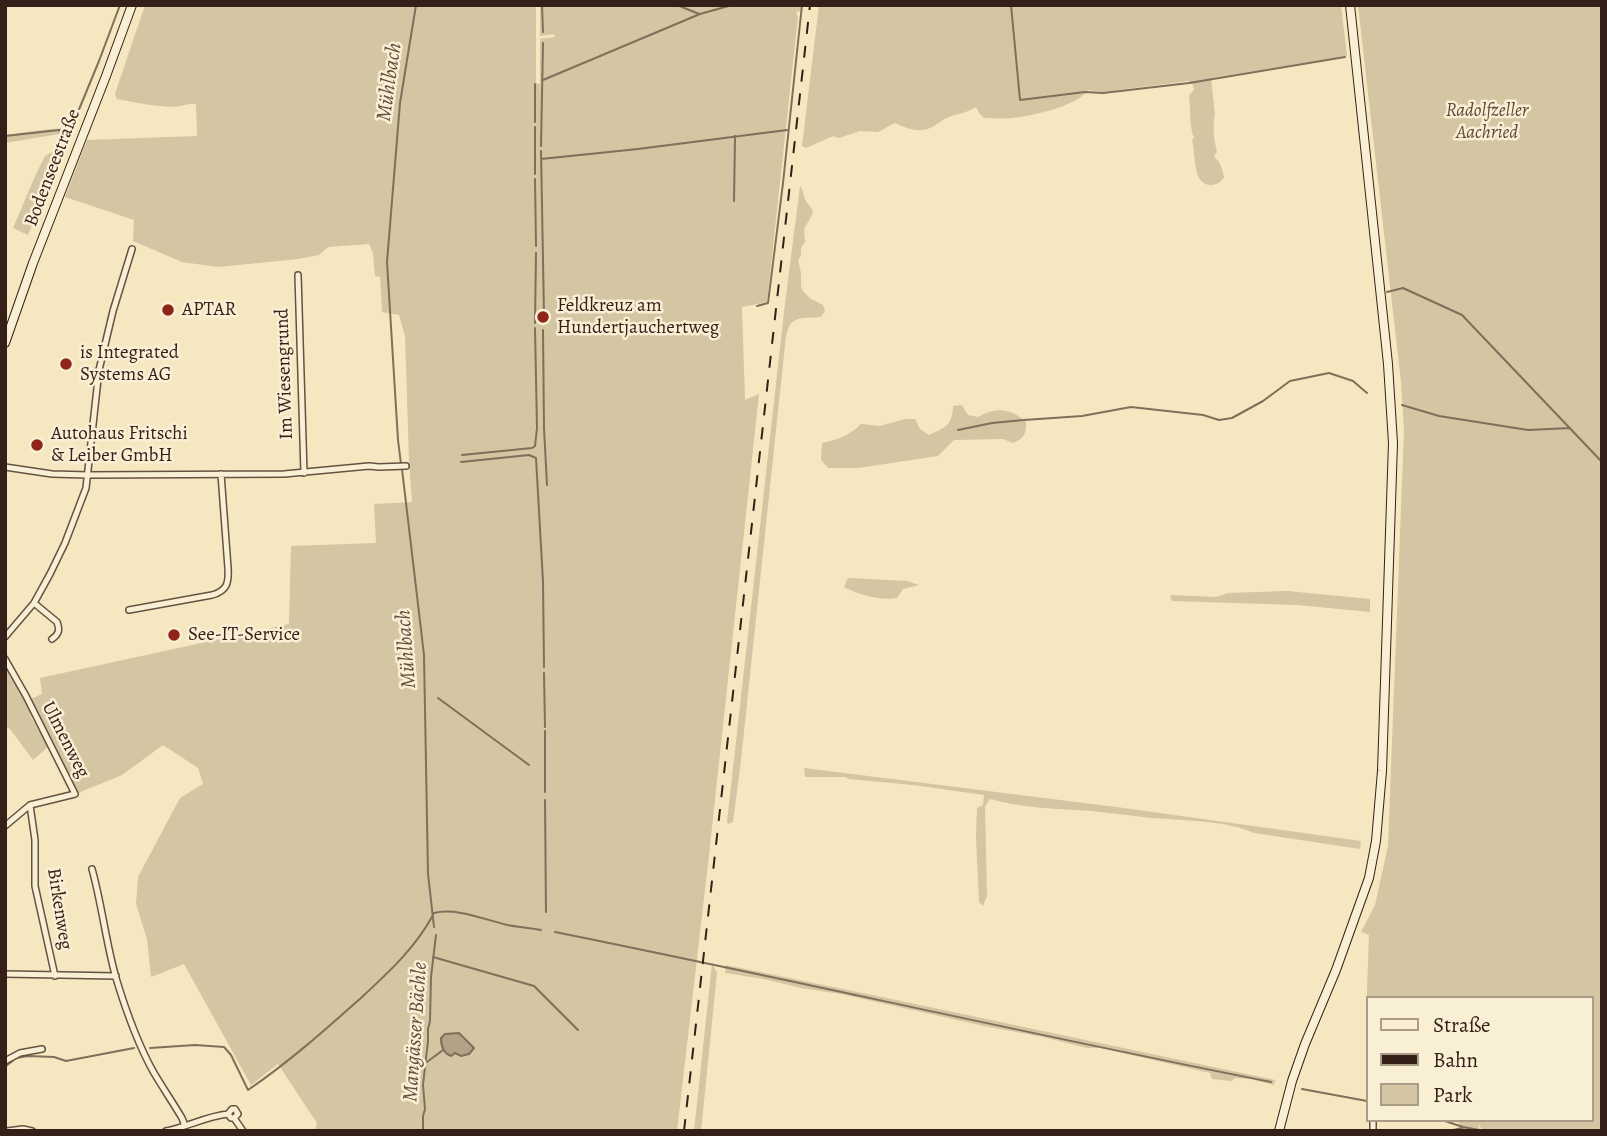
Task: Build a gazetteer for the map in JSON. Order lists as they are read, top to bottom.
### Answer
{
  "streets": {
    "main road": ["Bodenseestraße"],
    "street": ["Im Wiesengrund", "Ulmenweg", "Birkenweg"]
  },
  "crossings": [
    ["Ulmenweg", "Birkenweg"]
  ],
  "water": ["Mühlbach", "Mangässer Bächle"],
  "parks": ["Radolfzeller Aachried"],
  "places": [
    "APTAR",
    "Feldkreuz am Hundertjauchertweg",
    "is Integrated Systems AG",
    "Autohaus Fritschi & Leiber GmbH",
    "See-IT-Service"
  ],
  "legend": ["Straße", "Bahn", "Park"]
}
